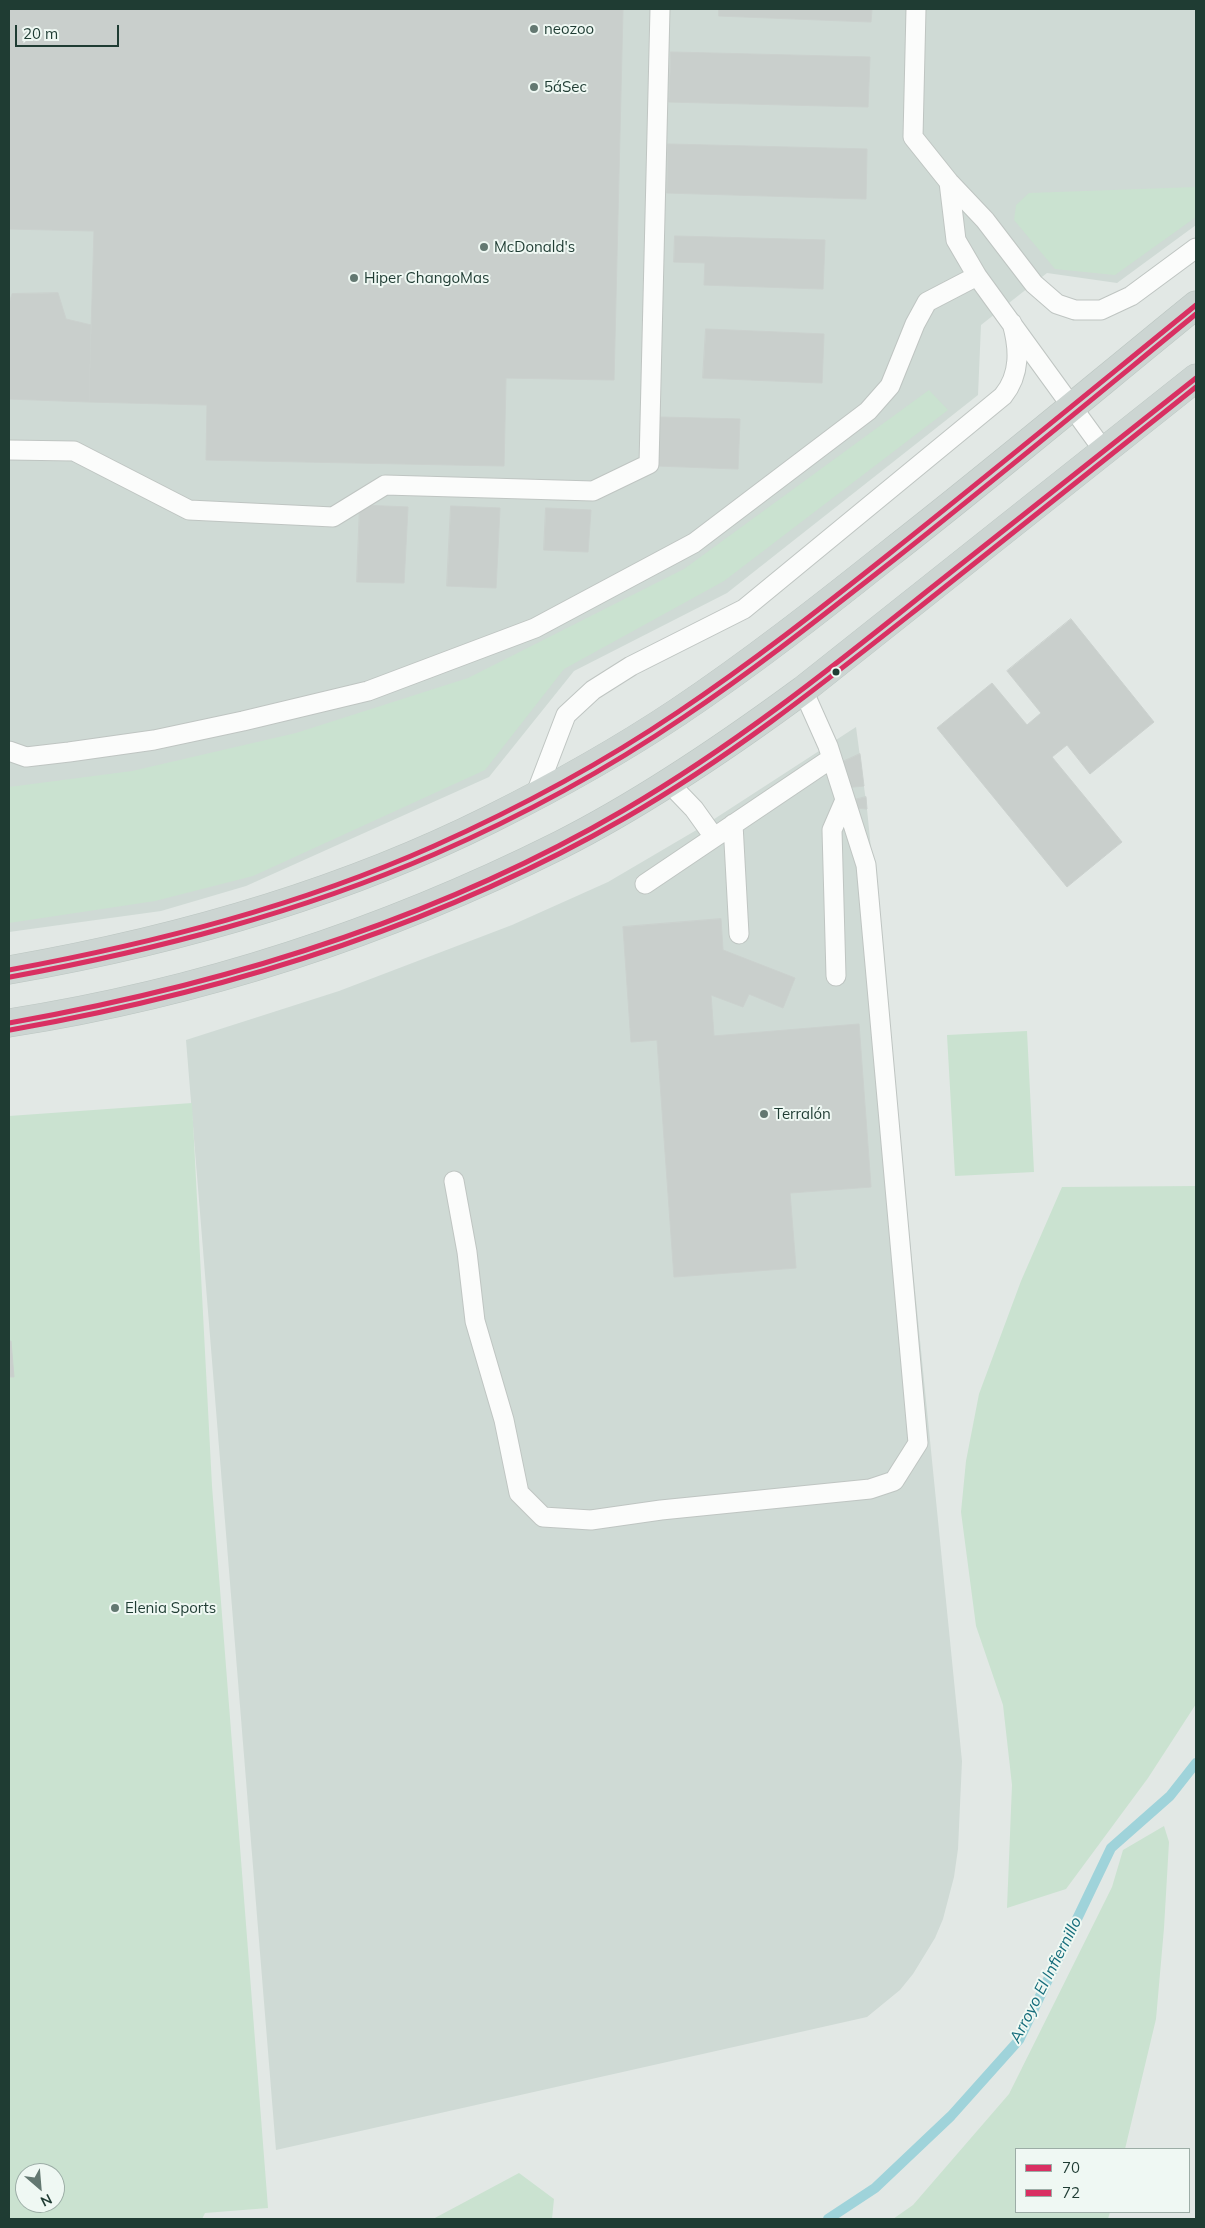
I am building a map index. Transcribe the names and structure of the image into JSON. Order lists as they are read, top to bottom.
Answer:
{
  "water": ["Arroyo El Infiernillo"],
  "places": [
    "neozoo",
    "5áSec",
    "McDonald's",
    "Hiper ChangoMas",
    "Terralón",
    "Elenia Sports"
  ],
  "lines": ["transit line 70", "transit line 72"],
  "legend": ["70", "72"],
  "scale_bar": "20 m",
  "north": "bottom right"
}
